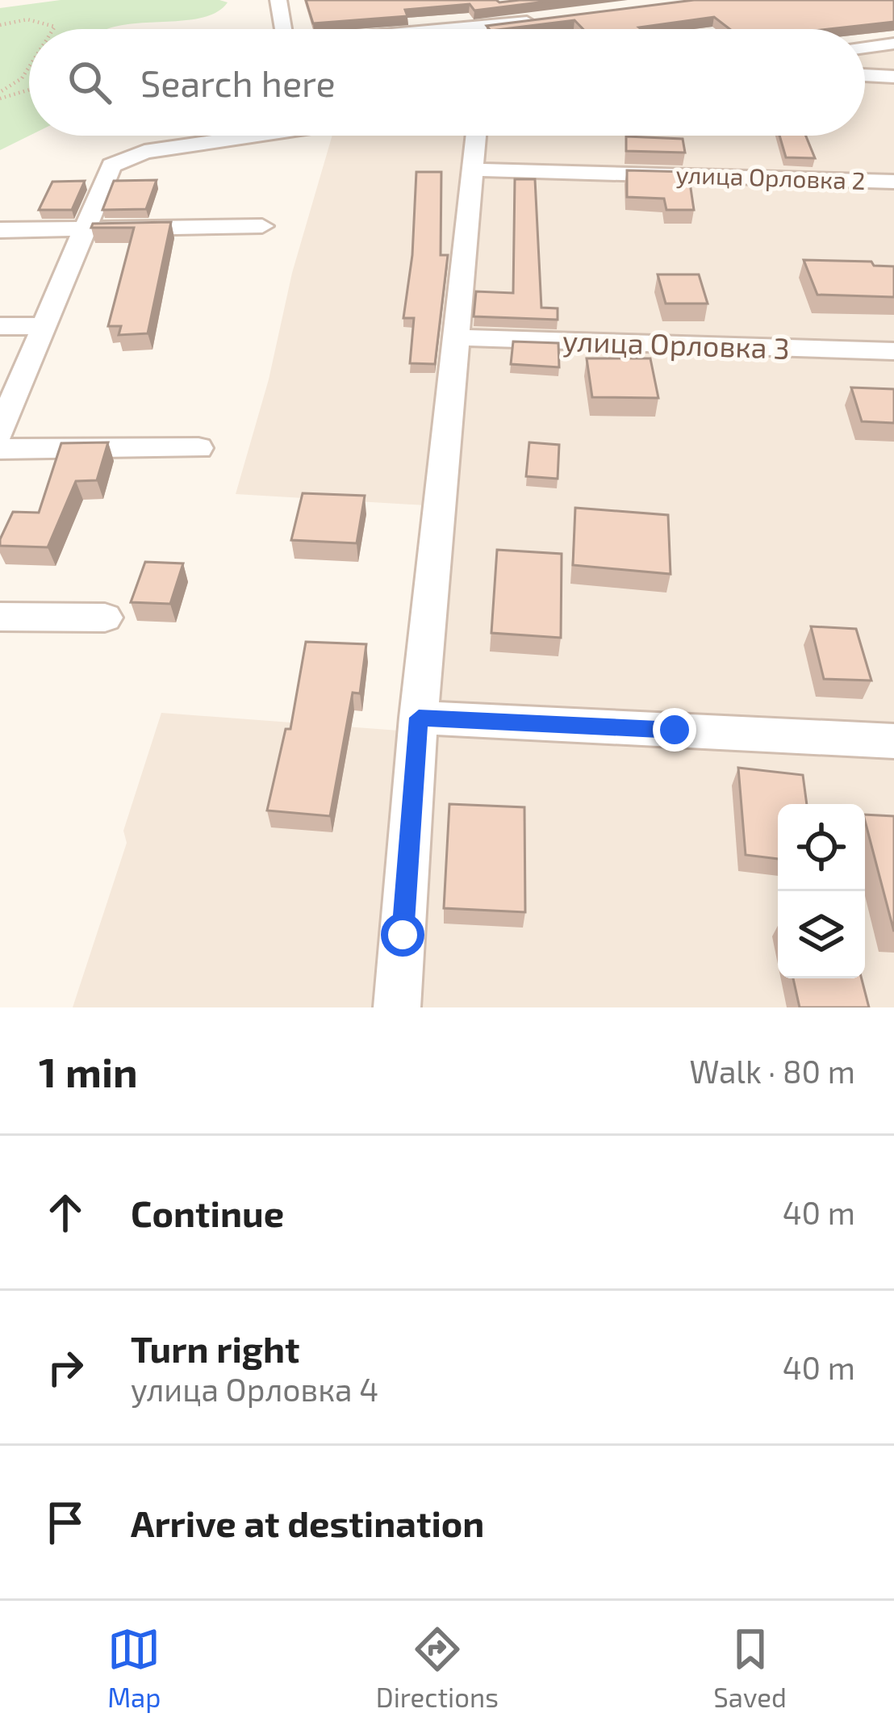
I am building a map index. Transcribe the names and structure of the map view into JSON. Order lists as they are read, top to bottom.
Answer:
{
  "streets": {
    "street": ["улица Орловка 2", "улица Орловка 3"]
  },
  "page": {
    "search": "Search here",
    "heading": ["1 min", "Walk · 80 m"],
    "list": [
      ["Continue", "40 m"],
      ["Turn right", "улица Орловка 4", "40 m"],
      "Arrive at destination"
    ],
    "nav": ["Map", "Directions", "Saved"]
  }
}
